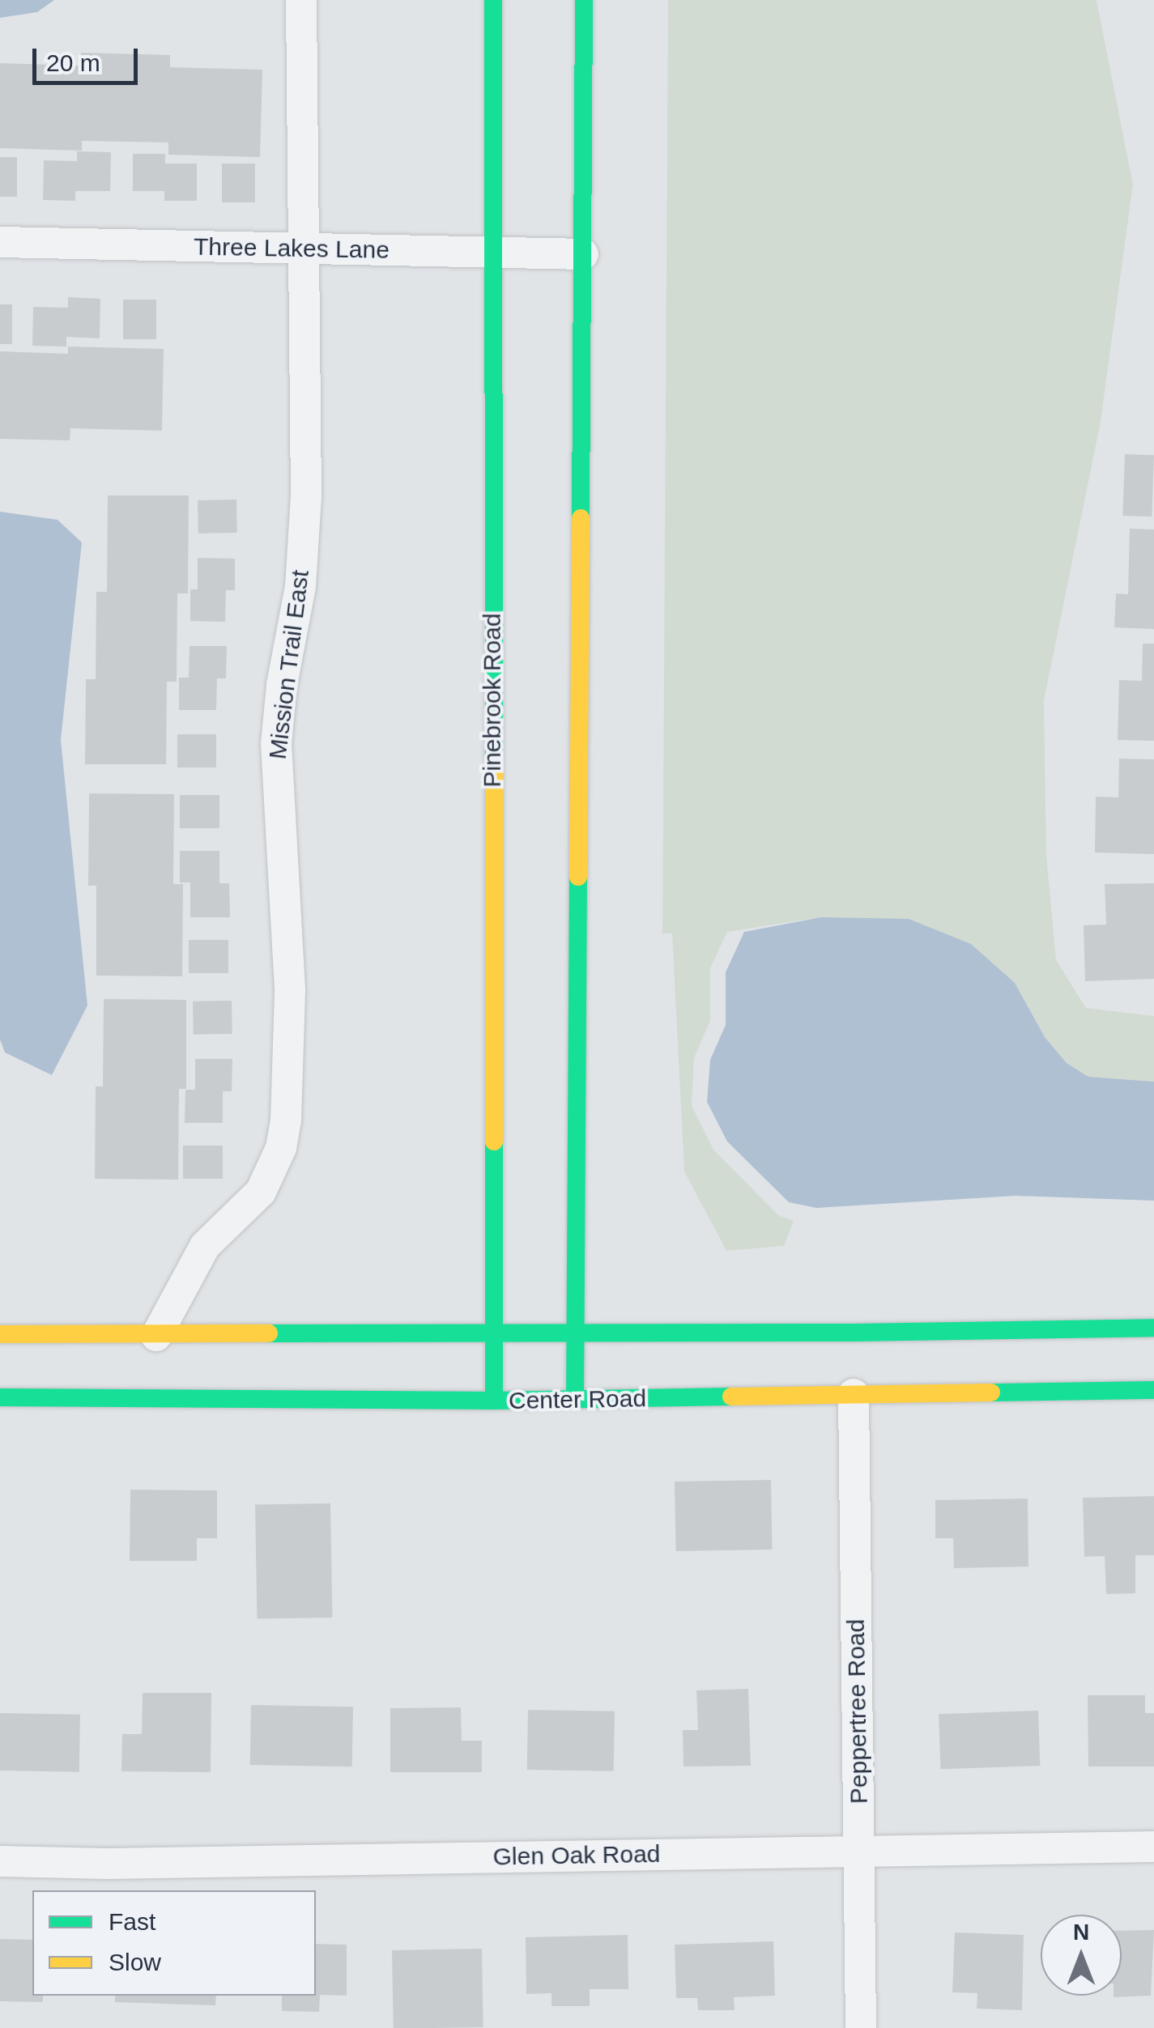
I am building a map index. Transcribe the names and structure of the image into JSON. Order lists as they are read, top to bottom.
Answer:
{
  "streets": {
    "street": [
      "Three Lakes Lane",
      "Mission Trail East",
      "Pinebrook Road",
      "Center Road",
      "Peppertree Road",
      "Glen Oak Road"
    ]
  },
  "crossings": [
    ["Three Lakes Lane", "Mission Trail East"],
    ["Three Lakes Lane", "Pinebrook Road"],
    ["Pinebrook Road", "Center Road"],
    ["Center Road", "Peppertree Road"],
    ["Peppertree Road", "Glen Oak Road"]
  ],
  "legend": ["Fast", "Slow"],
  "scale_bar": "20 m",
  "north": "top"
}
